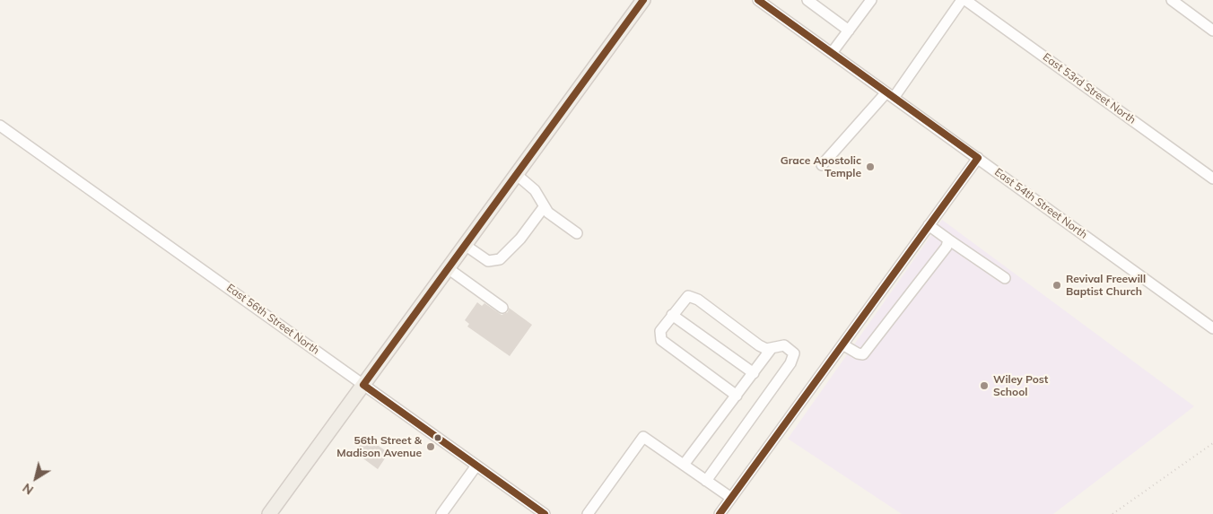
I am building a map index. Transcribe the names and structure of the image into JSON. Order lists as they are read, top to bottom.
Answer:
{
  "streets": {
    "street": ["East 53rd Street North", "East 54th Street North", "East 56th Street North"]
  },
  "places": [
    "Grace Apostolic Temple",
    "Revival Freewill Baptist Church",
    "Wiley Post School",
    "56th Street & Madison Avenue"
  ],
  "north": "bottom left"
}
